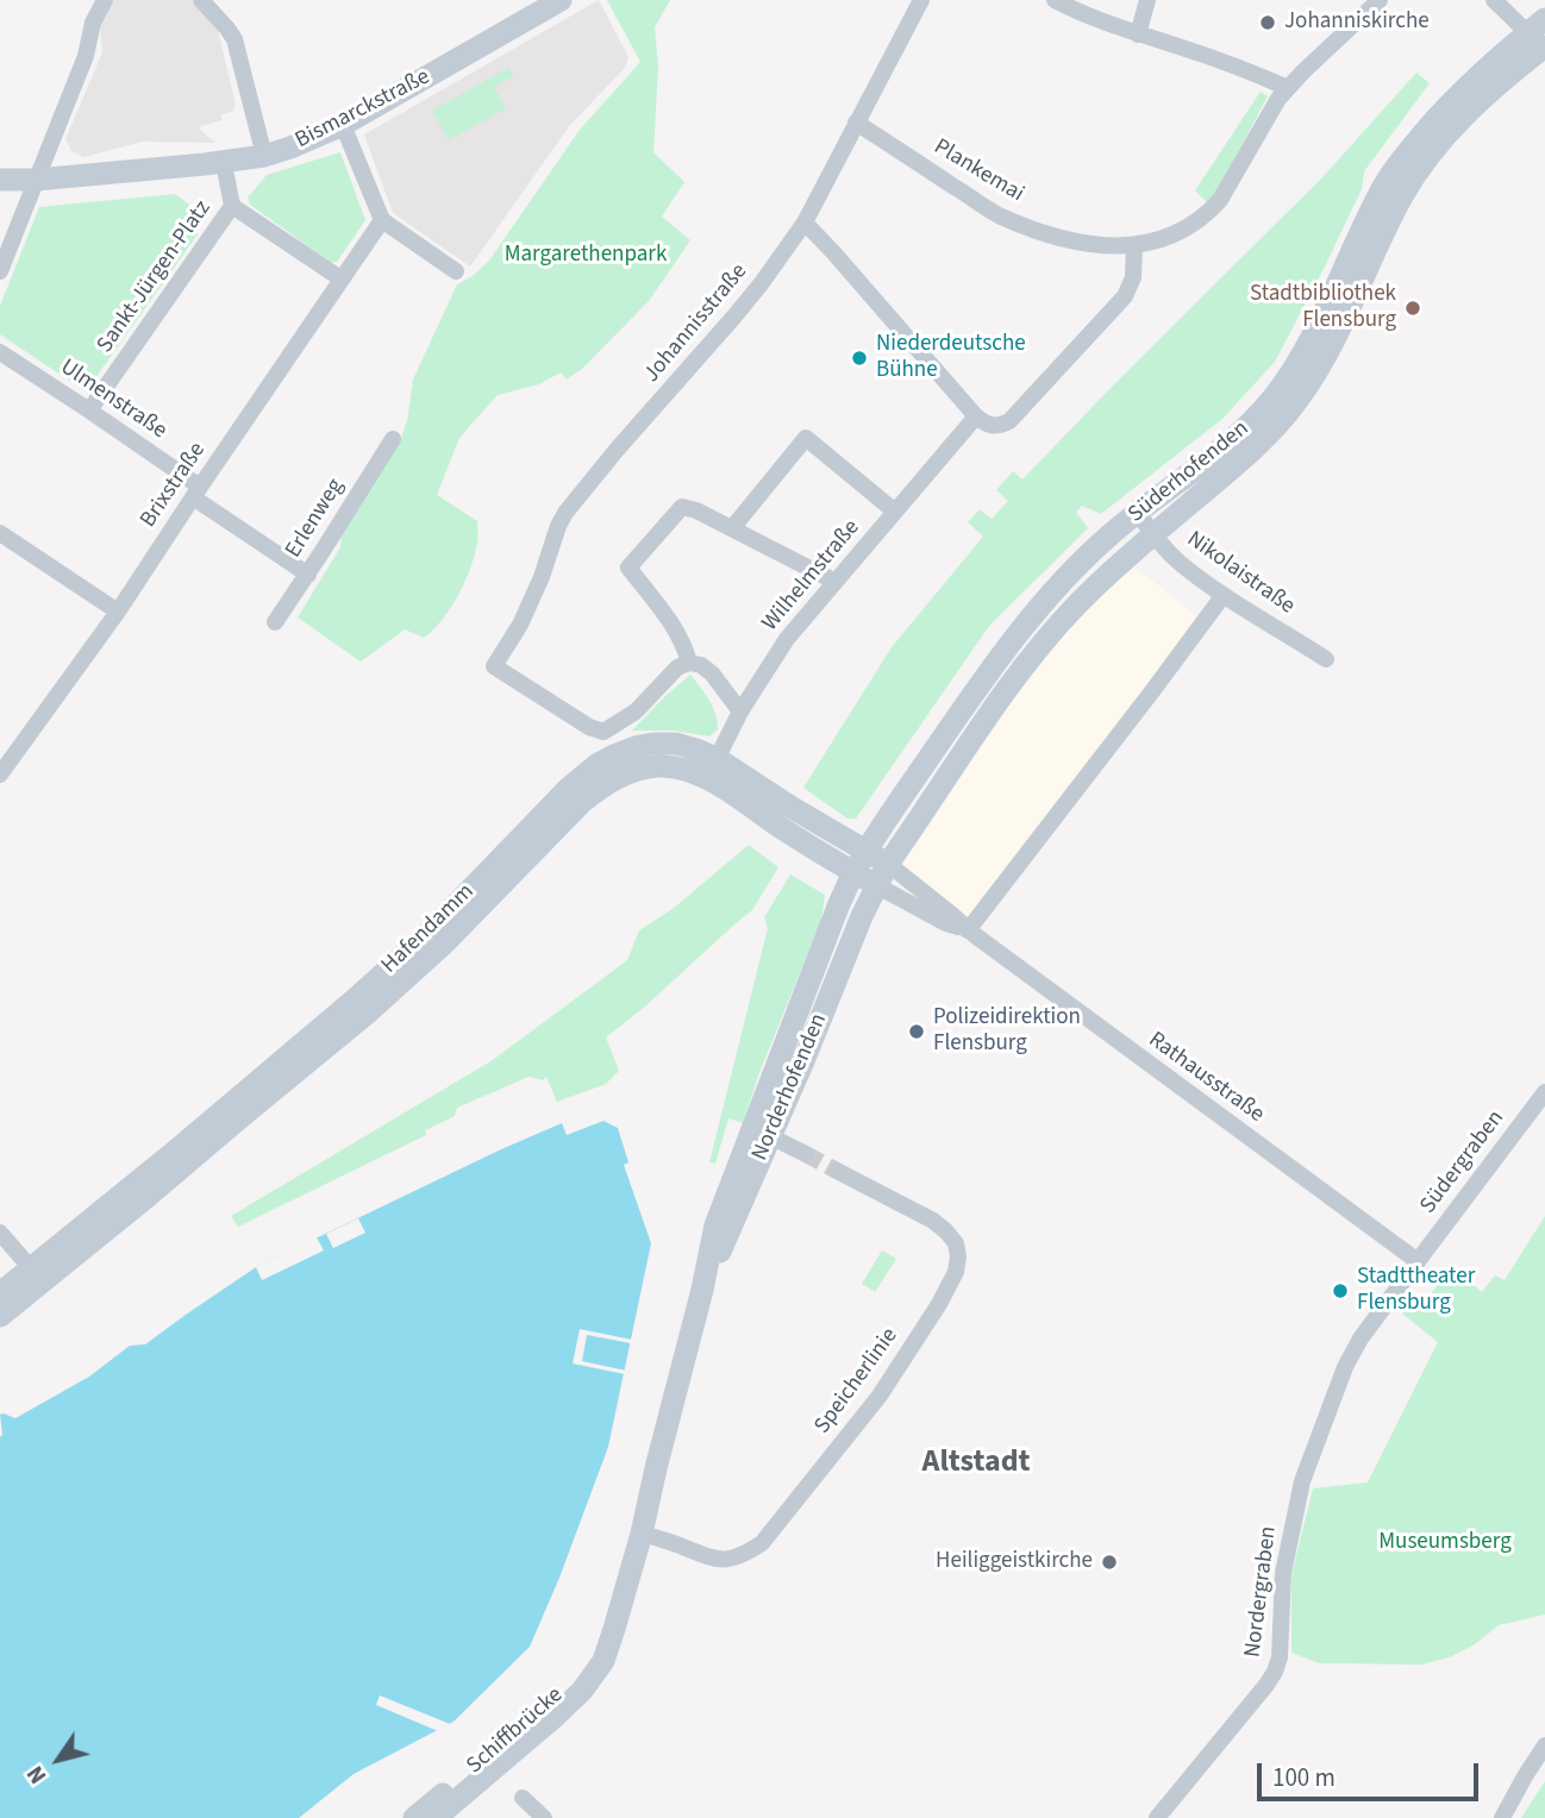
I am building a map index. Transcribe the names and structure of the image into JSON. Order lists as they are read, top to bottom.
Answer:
{
  "streets": {
    "main road": [
      "Bismarckstraße",
      "Süderhofenden",
      "Hafendamm",
      "Norderhofenden",
      "Schiffbrücke"
    ],
    "street": [
      "Plankemai",
      "Sankt-Jürgen-Platz",
      "Johannisstraße",
      "Ulmenstraße",
      "Brixstraße",
      "Erlenweg",
      "Nikolaistraße",
      "Wilhelmstraße",
      "Rathausstraße",
      "Südergraben",
      "Speicherlinie",
      "Nordergraben"
    ]
  },
  "crossings": [
    ["Bismarckstraße", "Sankt-Jürgen-Platz"],
    ["Plankemai", "Johannisstraße"],
    ["Sankt-Jürgen-Platz", "Ulmenstraße"],
    ["Ulmenstraße", "Brixstraße"],
    ["Ulmenstraße", "Erlenweg"],
    ["Süderhofenden", "Nikolaistraße"],
    ["Süderhofenden", "Hafendamm"],
    ["Süderhofenden", "Rathausstraße"],
    ["Süderhofenden", "Norderhofenden"],
    ["Wilhelmstraße", "Hafendamm"],
    ["Hafendamm", "Rathausstraße"],
    ["Hafendamm", "Norderhofenden"],
    ["Rathausstraße", "Norderhofenden"],
    ["Rathausstraße", "Südergraben"],
    ["Rathausstraße", "Nordergraben"],
    ["Norderhofenden", "Speicherlinie"],
    ["Norderhofenden", "Schiffbrücke"],
    ["Südergraben", "Nordergraben"]
  ],
  "districts": ["Altstadt"],
  "parks": ["Margarethenpark", "Museumsberg"],
  "places": [
    "Johanniskirche",
    "Stadtbibliothek Flensburg",
    "Niederdeutsche Bühne",
    "Polizeidirektion Flensburg",
    "Stadttheater Flensburg",
    "Heiliggeistkirche"
  ],
  "scale_bar": "100 m",
  "north": "bottom left"
}
